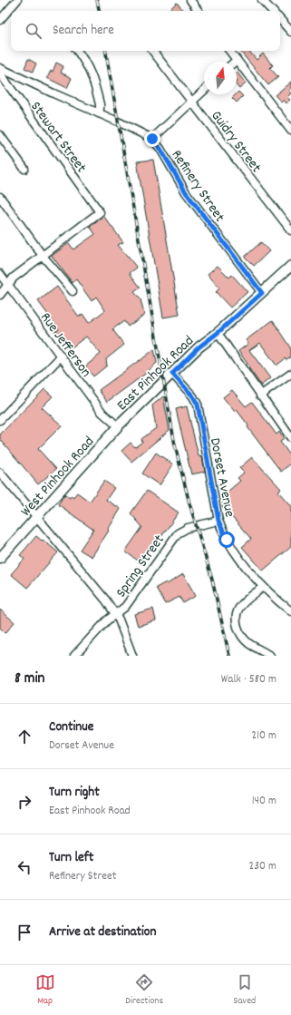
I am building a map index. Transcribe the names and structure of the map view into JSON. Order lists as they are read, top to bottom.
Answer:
{
  "streets": {
    "main road": ["East Pinhook Road", "West Pinhook Road"],
    "street": [
      "Stewart Street",
      "Guidry Street",
      "Refinery Street",
      "Rue Jefferson",
      "Dorset Avenue",
      "Spring Street"
    ]
  },
  "crossings": [
    ["Refinery Street", "East Pinhook Road"],
    ["Rue Jefferson", "East Pinhook Road"],
    ["Rue Jefferson", "West Pinhook Road"],
    ["East Pinhook Road", "West Pinhook Road"],
    ["East Pinhook Road", "Dorset Avenue"],
    ["Dorset Avenue", "Spring Street"]
  ],
  "north": "top",
  "page": {
    "search": "Search here",
    "heading": ["8 min", "Walk · 580 m"],
    "list": [
      ["Continue", "Dorset Avenue", "210 m"],
      ["Turn right", "East Pinhook Road", "140 m"],
      ["Turn left", "Refinery Street", "230 m"],
      "Arrive at destination"
    ],
    "nav": ["Map", "Directions", "Saved"]
  }
}
